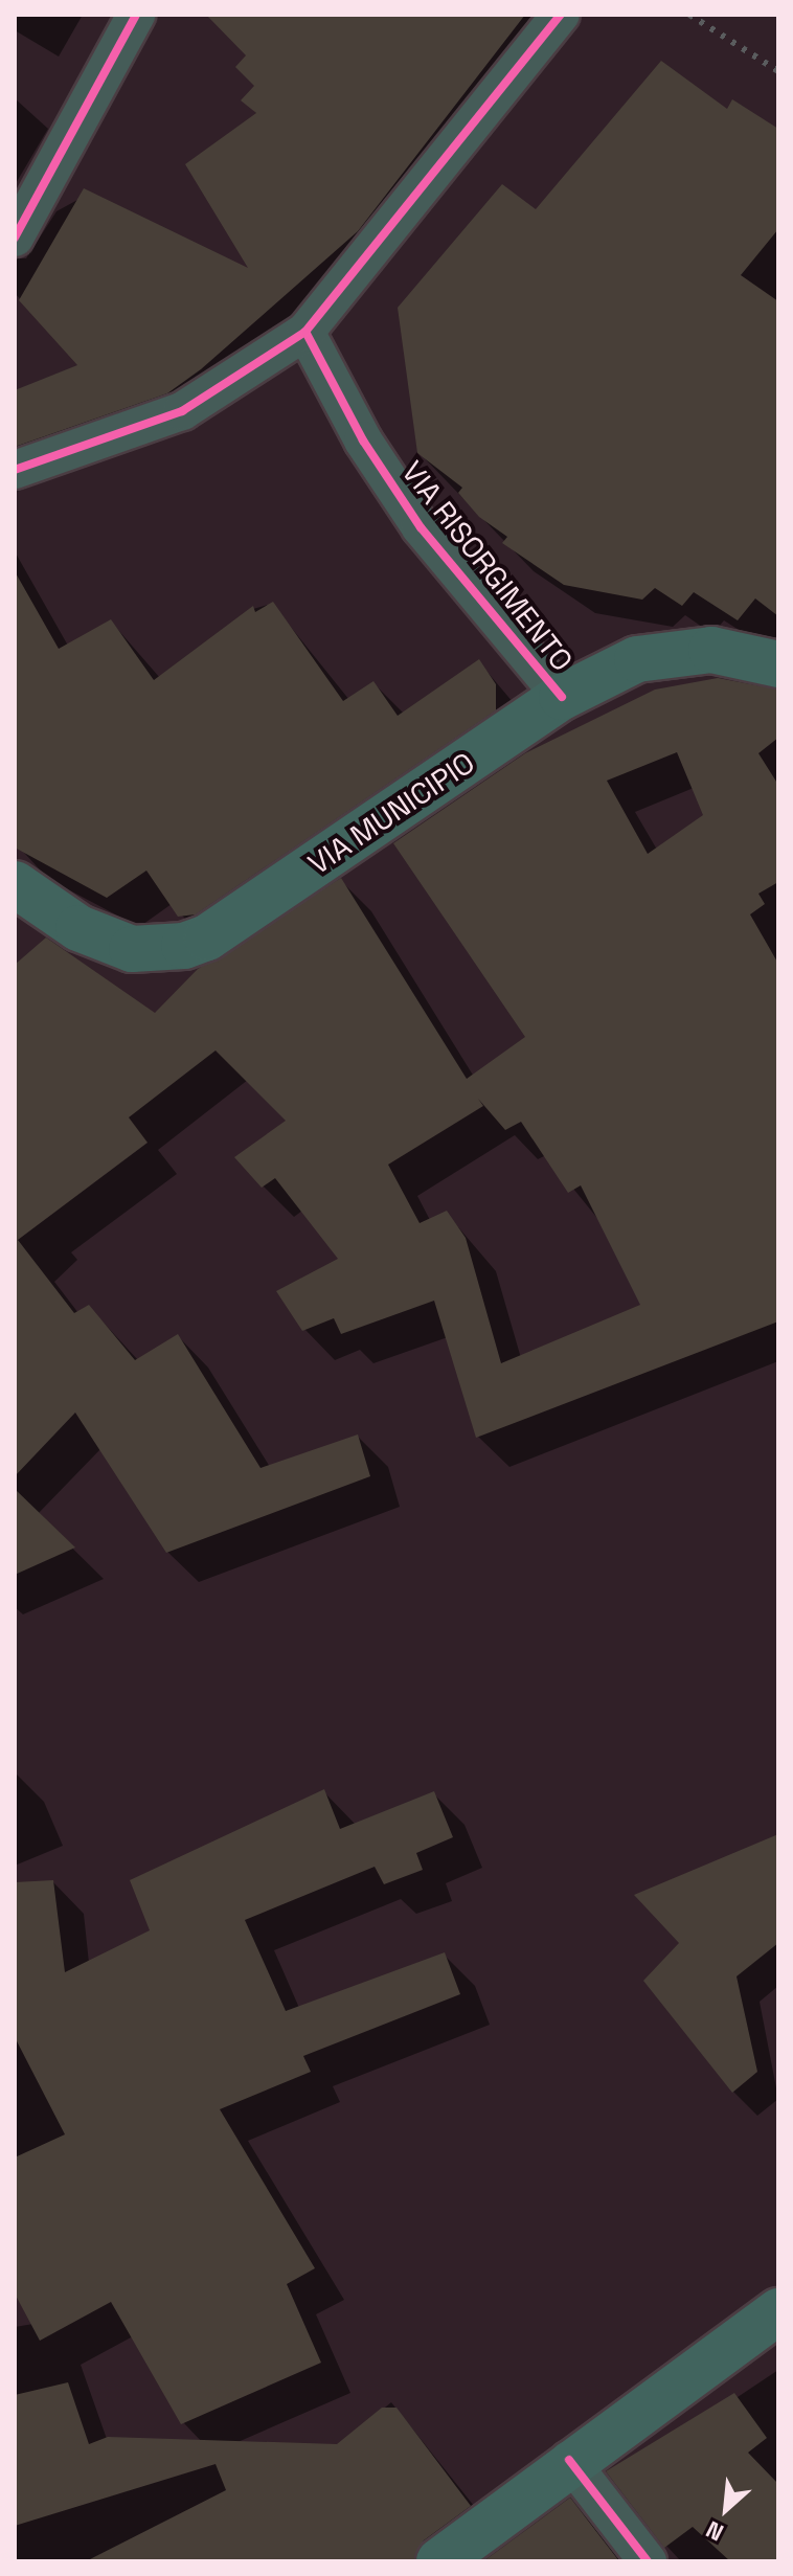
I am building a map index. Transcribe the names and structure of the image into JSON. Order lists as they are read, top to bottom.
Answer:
{
  "streets": {
    "main road": ["VIA MUNICIPIO"],
    "street": ["VIA RISORGIMENTO"]
  },
  "crossings": [
    ["VIA RISORGIMENTO", "VIA MUNICIPIO"]
  ],
  "north": "bottom left"
}
